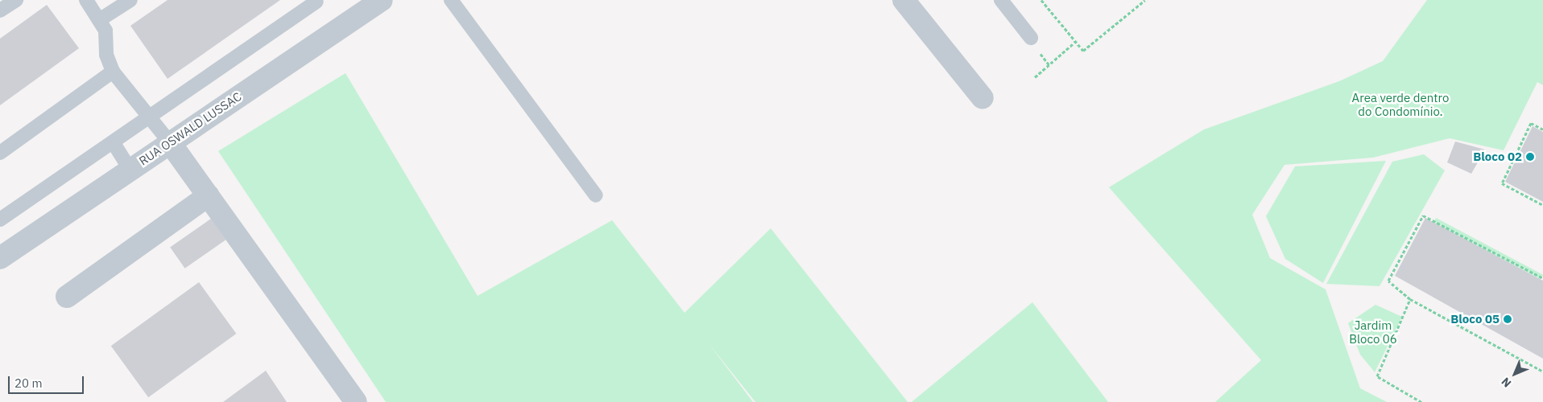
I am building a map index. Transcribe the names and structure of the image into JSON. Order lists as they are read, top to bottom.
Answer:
{
  "streets": {
    "street": ["RUA OSWALD LUSSAC"]
  },
  "parks": ["Area verde dentro do Condomínio.", "Jardim Bloco 06"],
  "places": ["Bloco 02", "Bloco 05"],
  "scale_bar": "20 m",
  "north": "bottom left"
}
